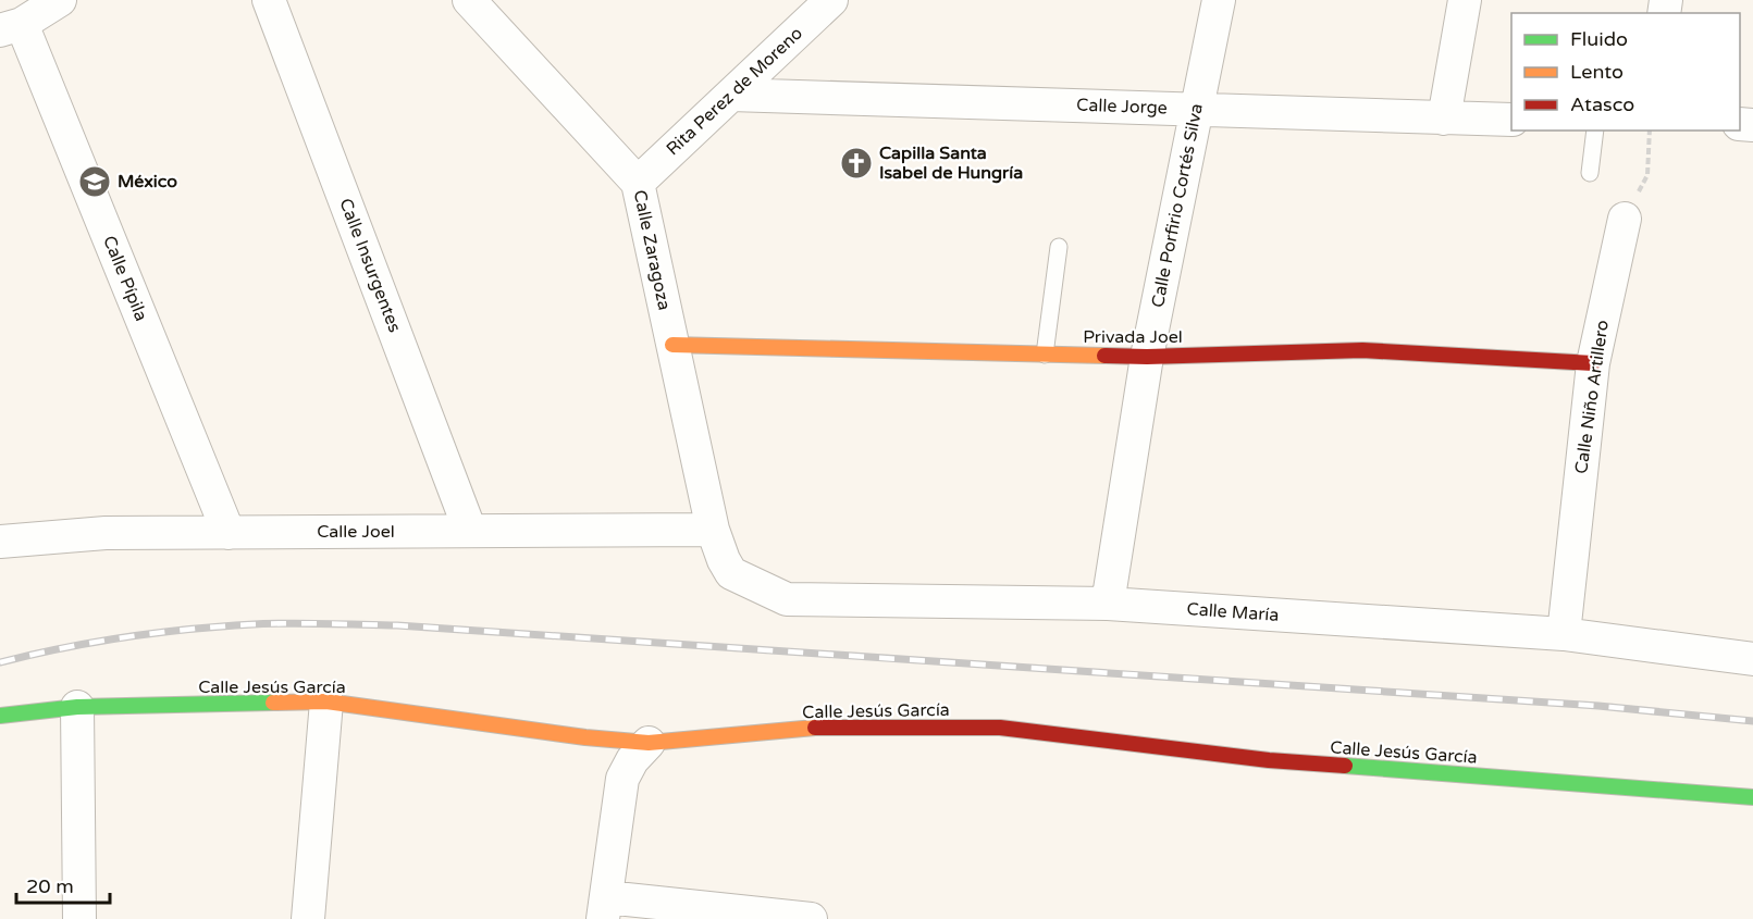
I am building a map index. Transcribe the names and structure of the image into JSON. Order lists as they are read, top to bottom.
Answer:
{
  "streets": {
    "street": [
      "Rita Perez de Moreno",
      "Calle Jorge",
      "Calle Porfirio Cortés Silva",
      "Calle Zaragoza",
      "Calle Insurgentes",
      "Calle Pípila",
      "Privada Joel",
      "Calle Niño Artillero",
      "Calle Joel",
      "Calle María",
      "Calle Jesús García"
    ]
  },
  "crossings": [
    ["Rita Perez de Moreno", "Calle Jorge"],
    ["Rita Perez de Moreno", "Calle Zaragoza"],
    ["Calle Jorge", "Calle Porfirio Cortés Silva"],
    ["Calle Porfirio Cortés Silva", "Privada Joel"],
    ["Calle Porfirio Cortés Silva", "Calle María"],
    ["Calle Zaragoza", "Privada Joel"],
    ["Calle Zaragoza", "Calle Joel"],
    ["Calle Zaragoza", "Calle María"],
    ["Calle Insurgentes", "Calle Joel"],
    ["Calle Pípila", "Calle Joel"],
    ["Privada Joel", "Calle Niño Artillero"],
    ["Calle Niño Artillero", "Calle María"],
    ["Calle Joel", "Calle María"]
  ],
  "places": {
    "church": ["Capilla Santa Isabel de Hungría"],
    "school or university": ["México"]
  },
  "legend": ["Fluido", "Lento", "Atasco"],
  "scale_bar": "20 m"
}
